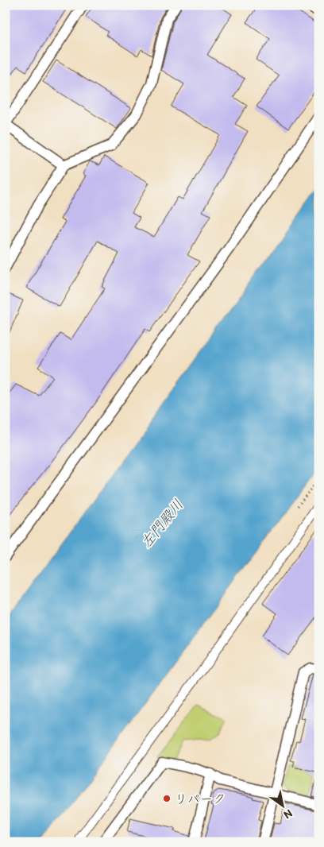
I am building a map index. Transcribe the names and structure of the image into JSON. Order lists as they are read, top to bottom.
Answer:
{
  "water": ["左門殿川"],
  "places": ["リパーク"],
  "north": "bottom right"
}
